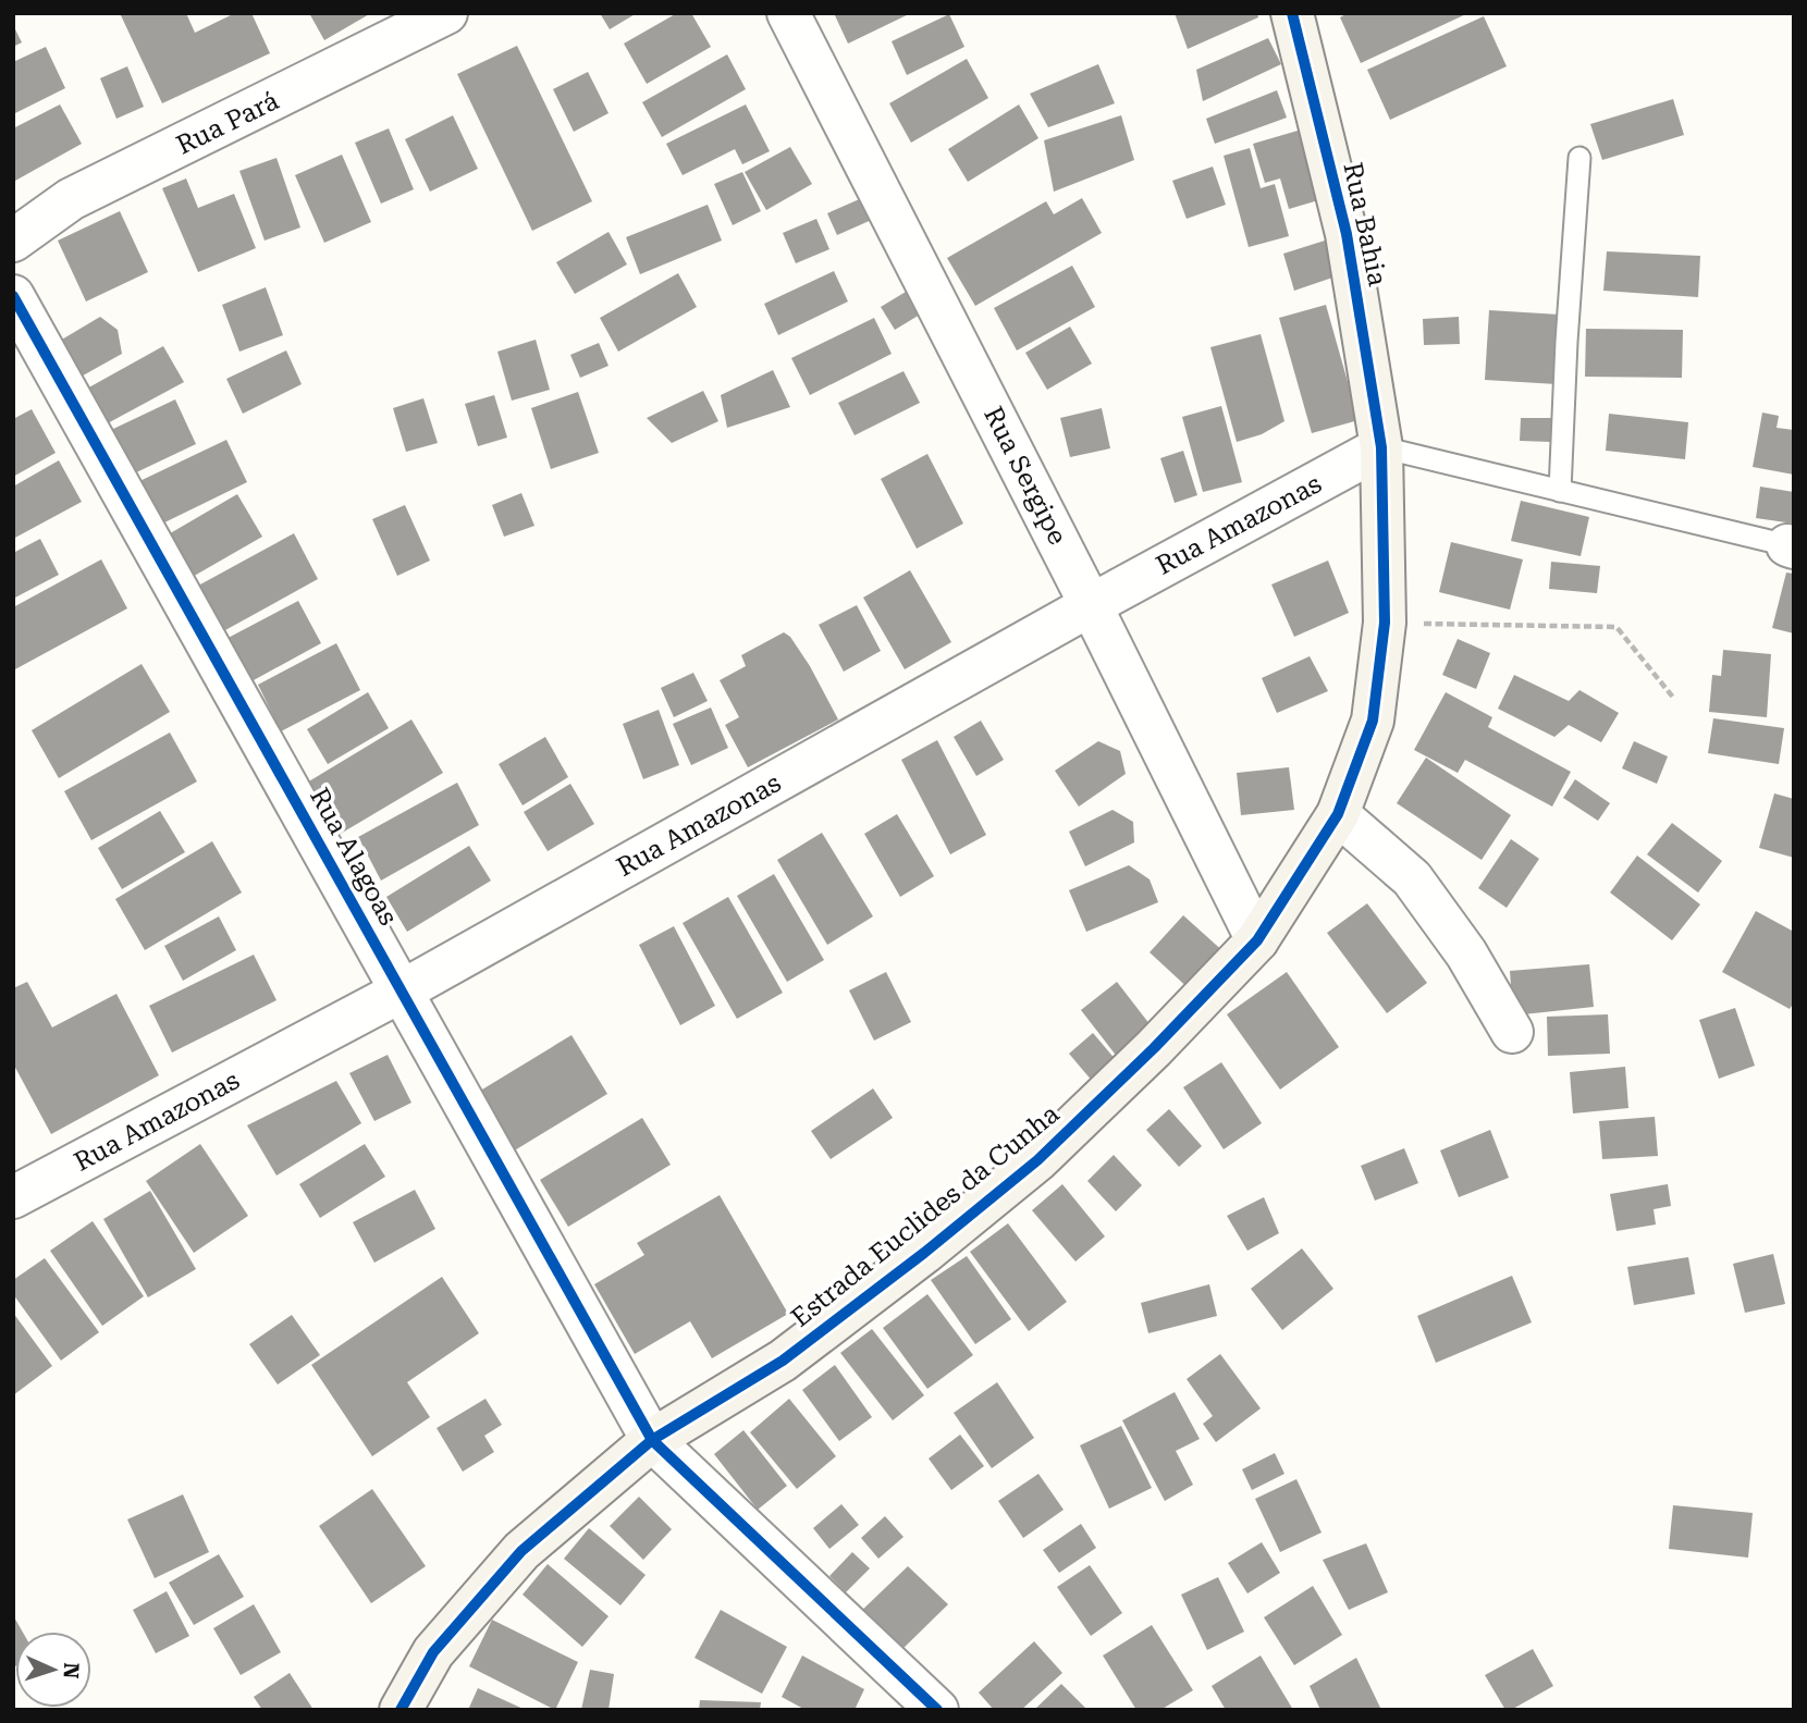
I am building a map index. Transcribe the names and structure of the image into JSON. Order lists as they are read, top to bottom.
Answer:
{
  "streets": {
    "street": [
      "Rua Pará",
      "Rua Bahia",
      "Rua Sergipe",
      "Rua Amazonas",
      "Rua Alagoas",
      "Estrada Euclides da Cunha"
    ]
  },
  "crossings": [
    ["Rua Bahia", "Rua Amazonas"],
    ["Rua Bahia", "Estrada Euclides da Cunha"],
    ["Rua Sergipe", "Rua Amazonas"],
    ["Rua Sergipe", "Estrada Euclides da Cunha"],
    ["Rua Amazonas", "Rua Alagoas"],
    ["Rua Amazonas", "Estrada Euclides da Cunha"],
    ["Rua Alagoas", "Estrada Euclides da Cunha"]
  ],
  "north": "right"
}
